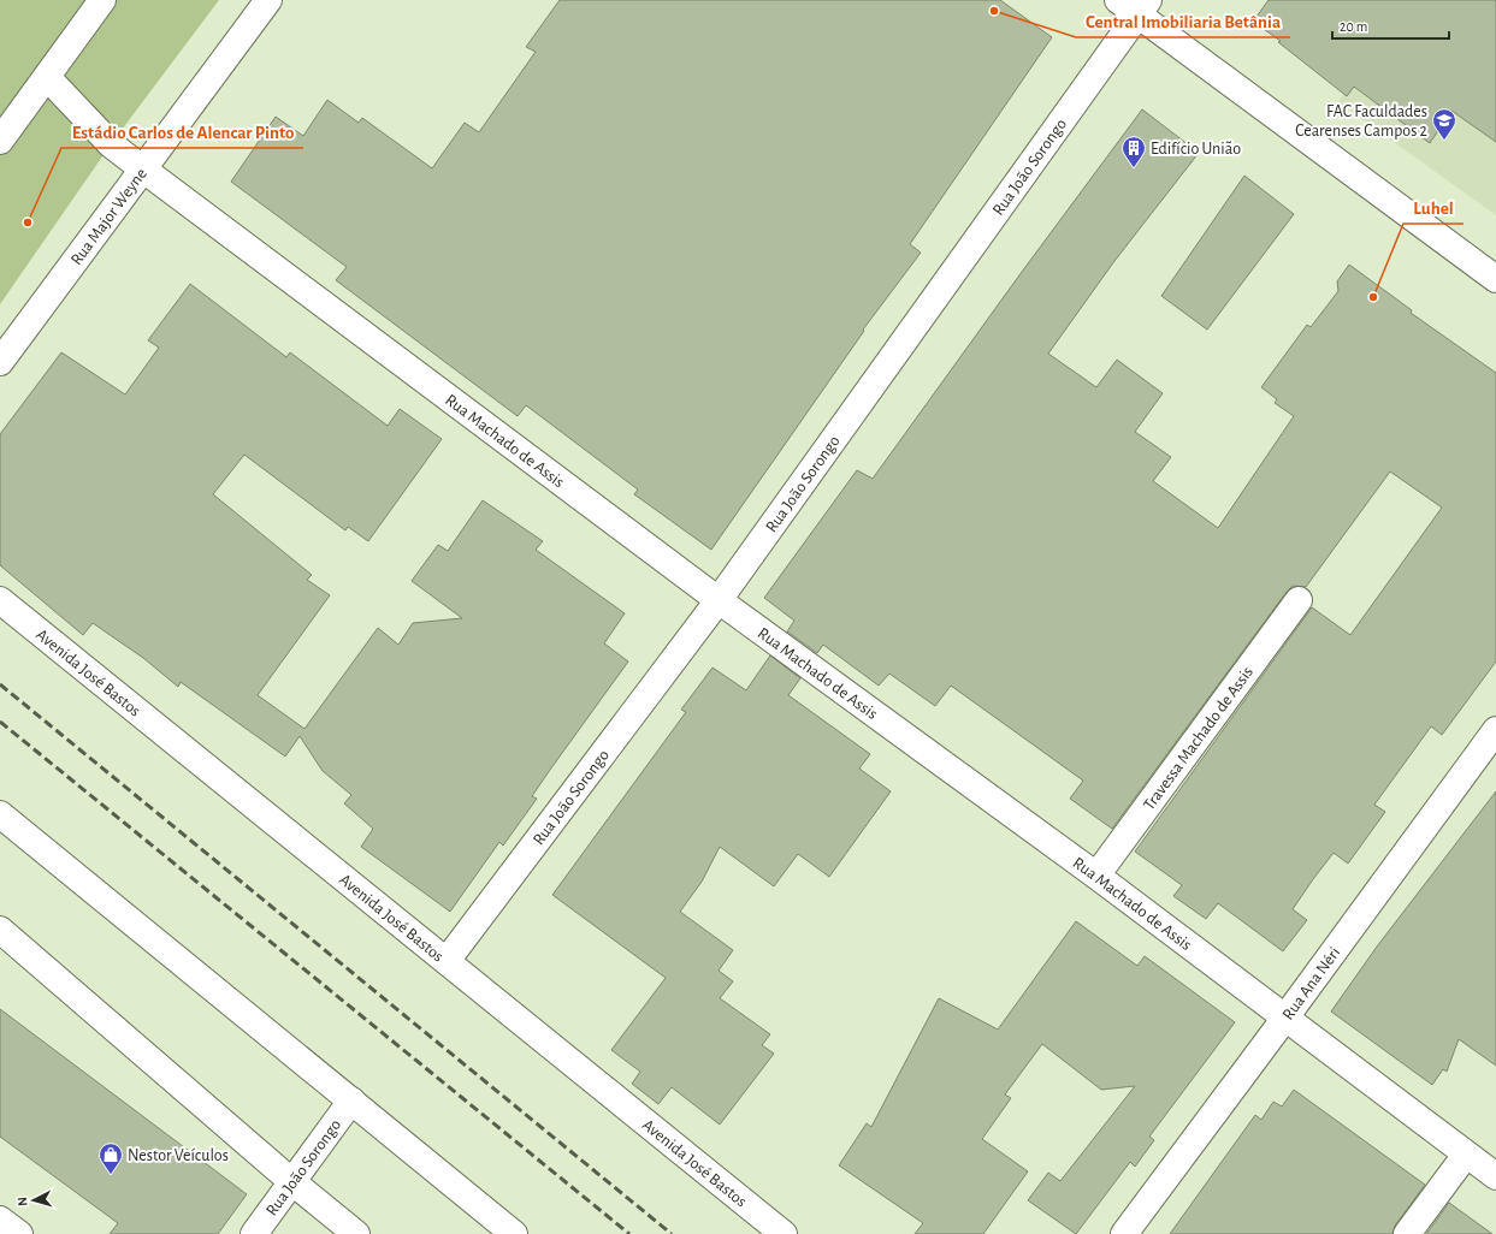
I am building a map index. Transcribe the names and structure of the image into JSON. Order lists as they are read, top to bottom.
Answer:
{
  "streets": {
    "street": [
      "Rua João Sorongo",
      "Rua Major Weyne",
      "Rua Machado de Assis",
      "Avenida José Bastos",
      "Travessa Machado de Assis",
      "Rua Ana Néri"
    ]
  },
  "crossings": [
    ["Rua João Sorongo", "Rua Machado de Assis"],
    ["Rua João Sorongo", "Avenida José Bastos"],
    ["Rua Major Weyne", "Rua Machado de Assis"],
    ["Rua Machado de Assis", "Travessa Machado de Assis"],
    ["Rua Machado de Assis", "Rua Ana Néri"]
  ],
  "places": {
    "other": ["Central Imobiliaria Betânia", "Estádio Carlos de Alencar Pinto", "Luhel"],
    "school or university": ["FAC Faculdades Cearenses Campos 2"],
    "building": ["Edifício União"],
    "shop": ["Nestor Veículos"]
  },
  "scale_bar": "20 m",
  "north": "left"
}
